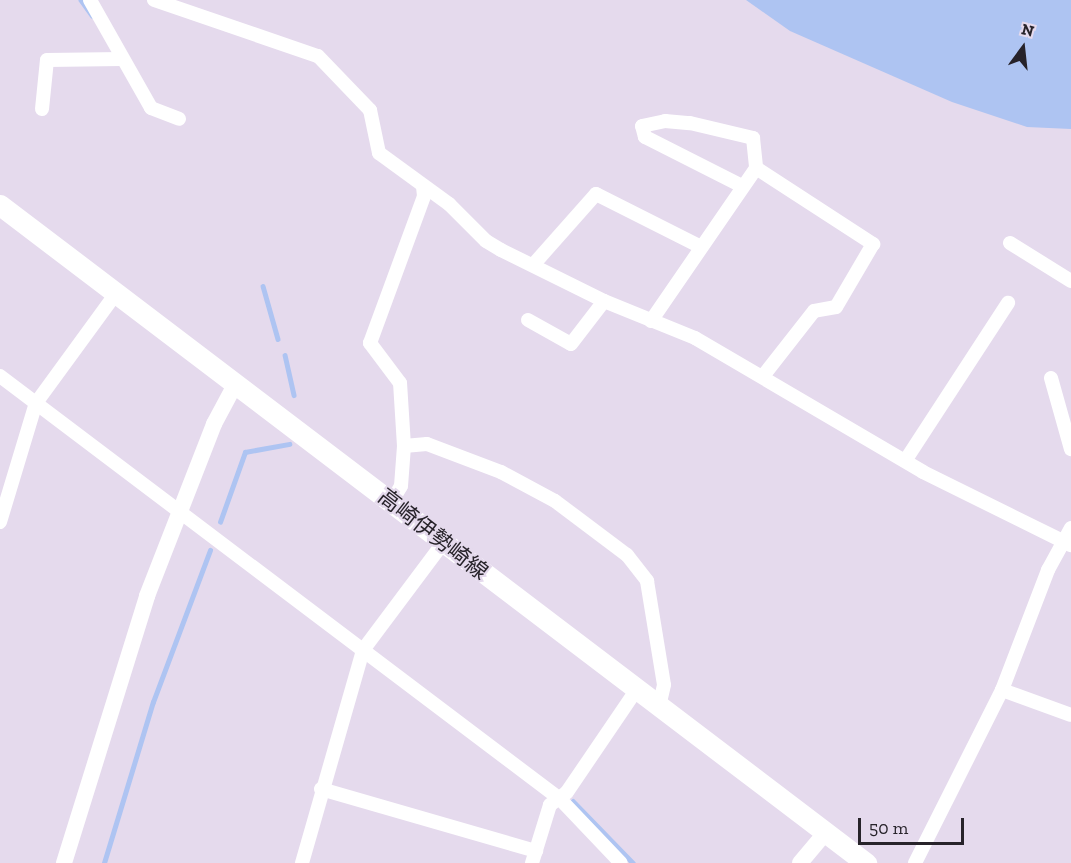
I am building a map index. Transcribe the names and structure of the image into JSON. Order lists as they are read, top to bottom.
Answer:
{
  "streets": {
    "main road": ["高崎伊勢崎線"]
  },
  "scale_bar": "50 m",
  "north": "top"
}
